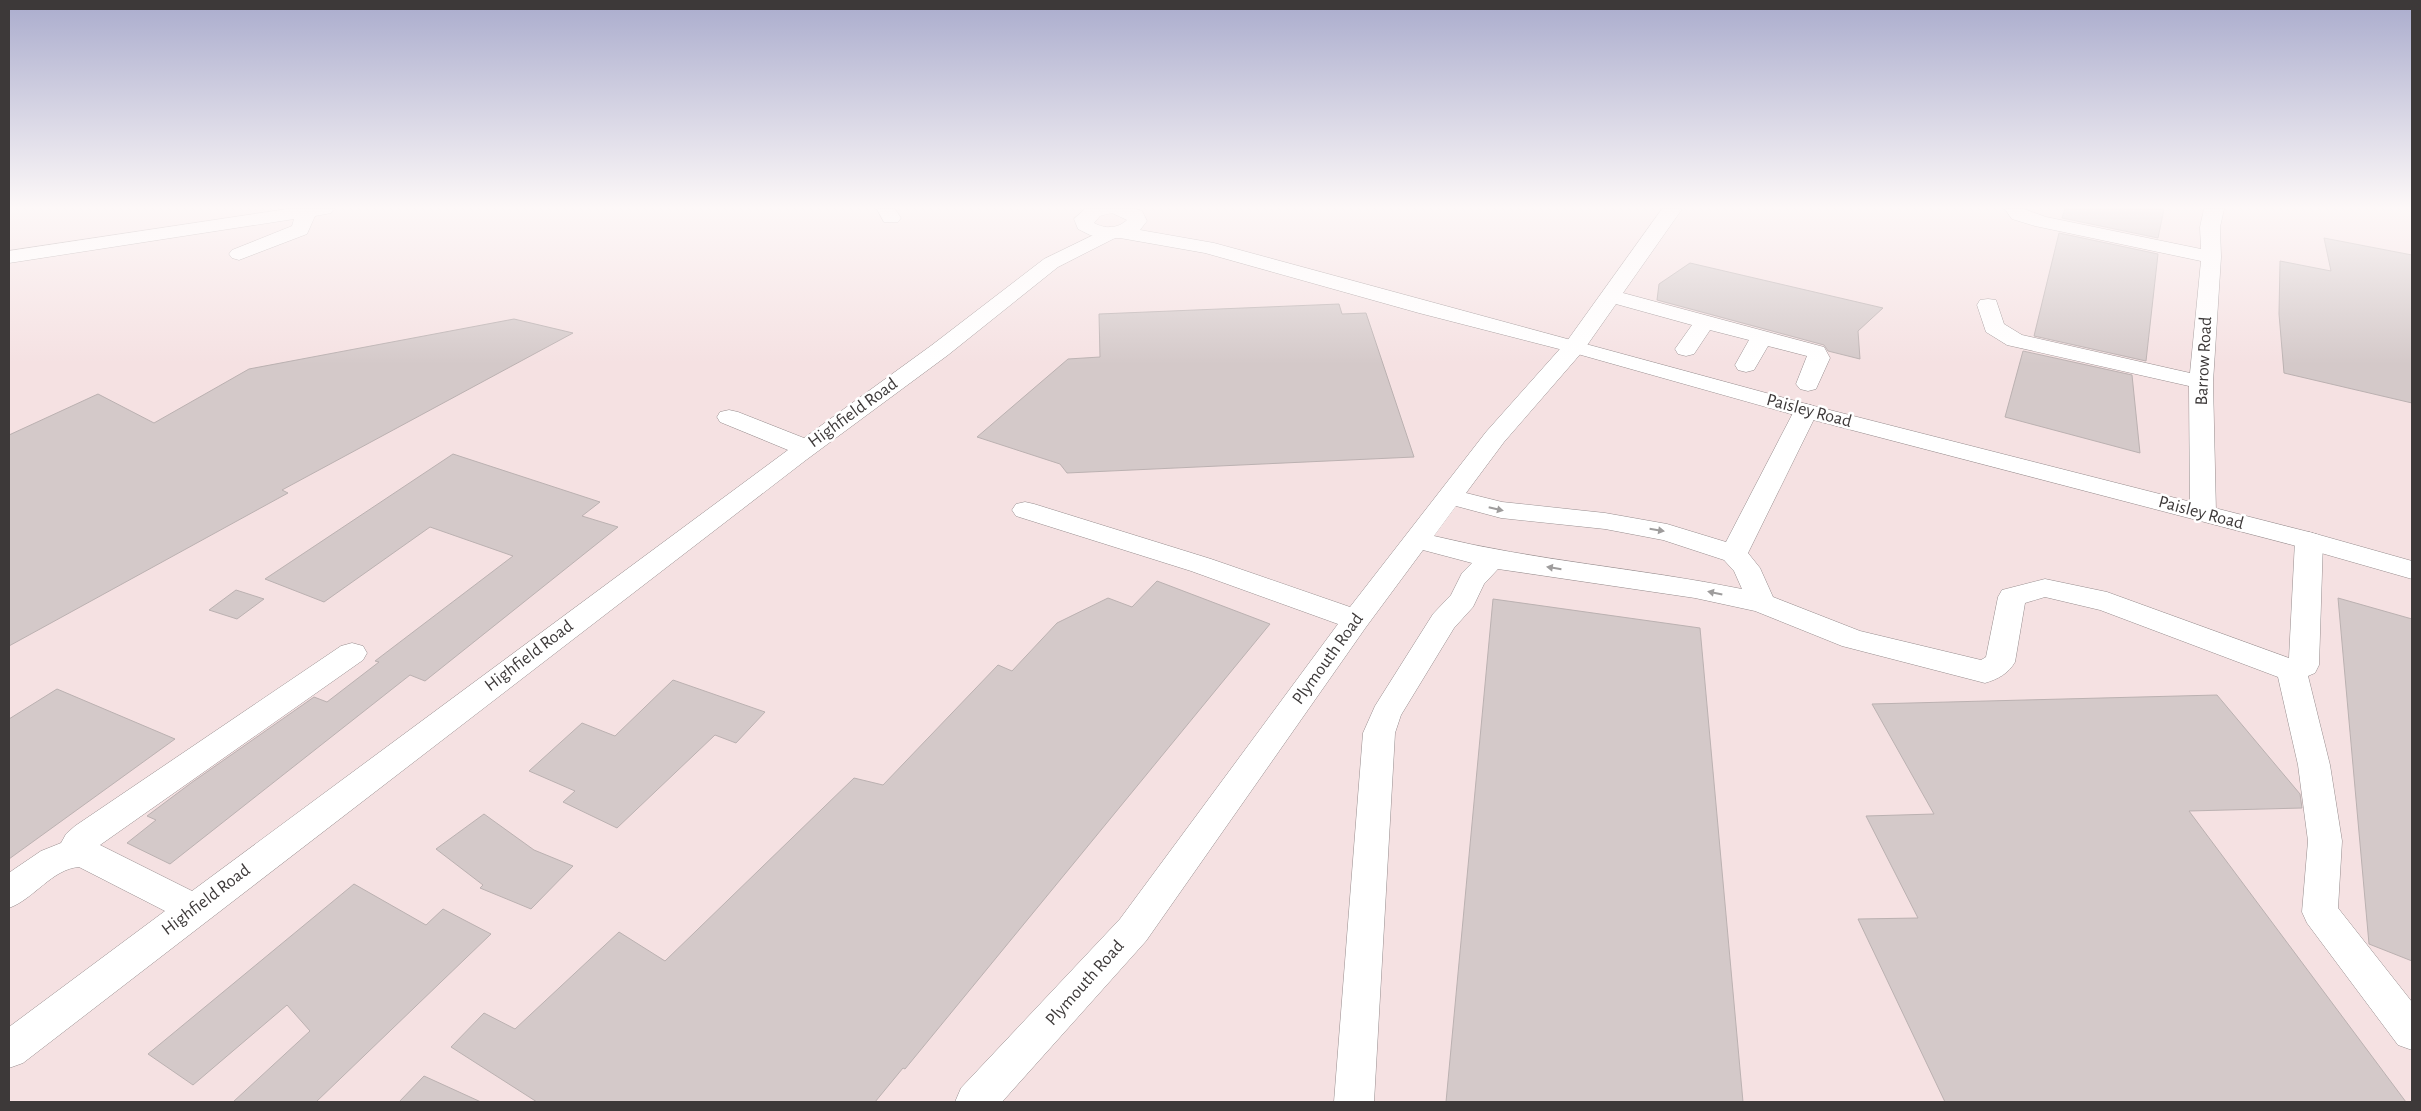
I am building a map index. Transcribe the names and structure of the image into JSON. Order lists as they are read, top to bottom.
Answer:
{
  "streets": {
    "street": [
      "Barrow Road",
      "Paisley Road",
      "Highfield Road",
      "Plymouth Road"
    ]
  },
  "crossings": [
    ["Barrow Road", "Paisley Road"],
    ["Paisley Road", "Plymouth Road"]
  ]
}
